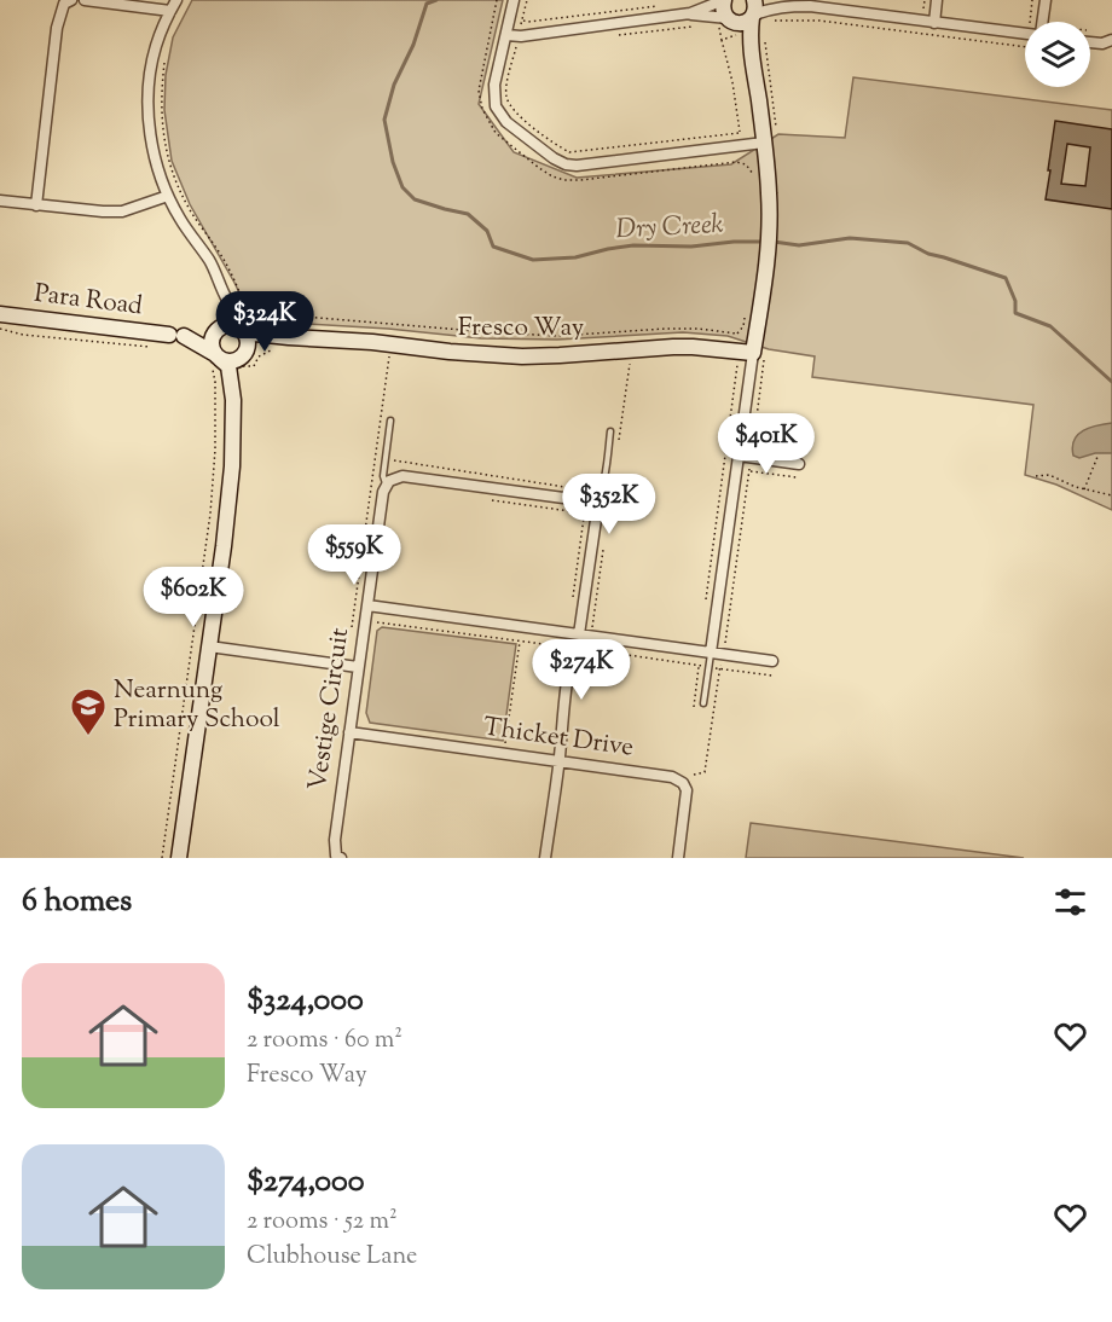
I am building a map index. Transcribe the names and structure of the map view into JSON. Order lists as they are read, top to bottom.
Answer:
{
  "streets": {
    "street": [
      "Para Road",
      "Fresco Way",
      "Vestige Circuit",
      "Thicket Drive"
    ]
  },
  "crossings": [
    ["Vestige Circuit", "Thicket Drive"]
  ],
  "water": ["Dry Creek"],
  "places": {
    "school or university": ["Nearnung Primary School"]
  },
  "page": {
    "price": [
      "$324K",
      "$401K",
      "$352K",
      "$559K",
      "$602K",
      "$274K"
    ],
    "heading": "6 homes",
    "list": [
      {
        "name": "$324,000",
        "note": "2 rooms · 60 m² · Fresco Way"
      },
      {
        "name": "$274,000",
        "note": "2 rooms · 52 m² · Clubhouse Lane"
      }
    ]
  }
}
